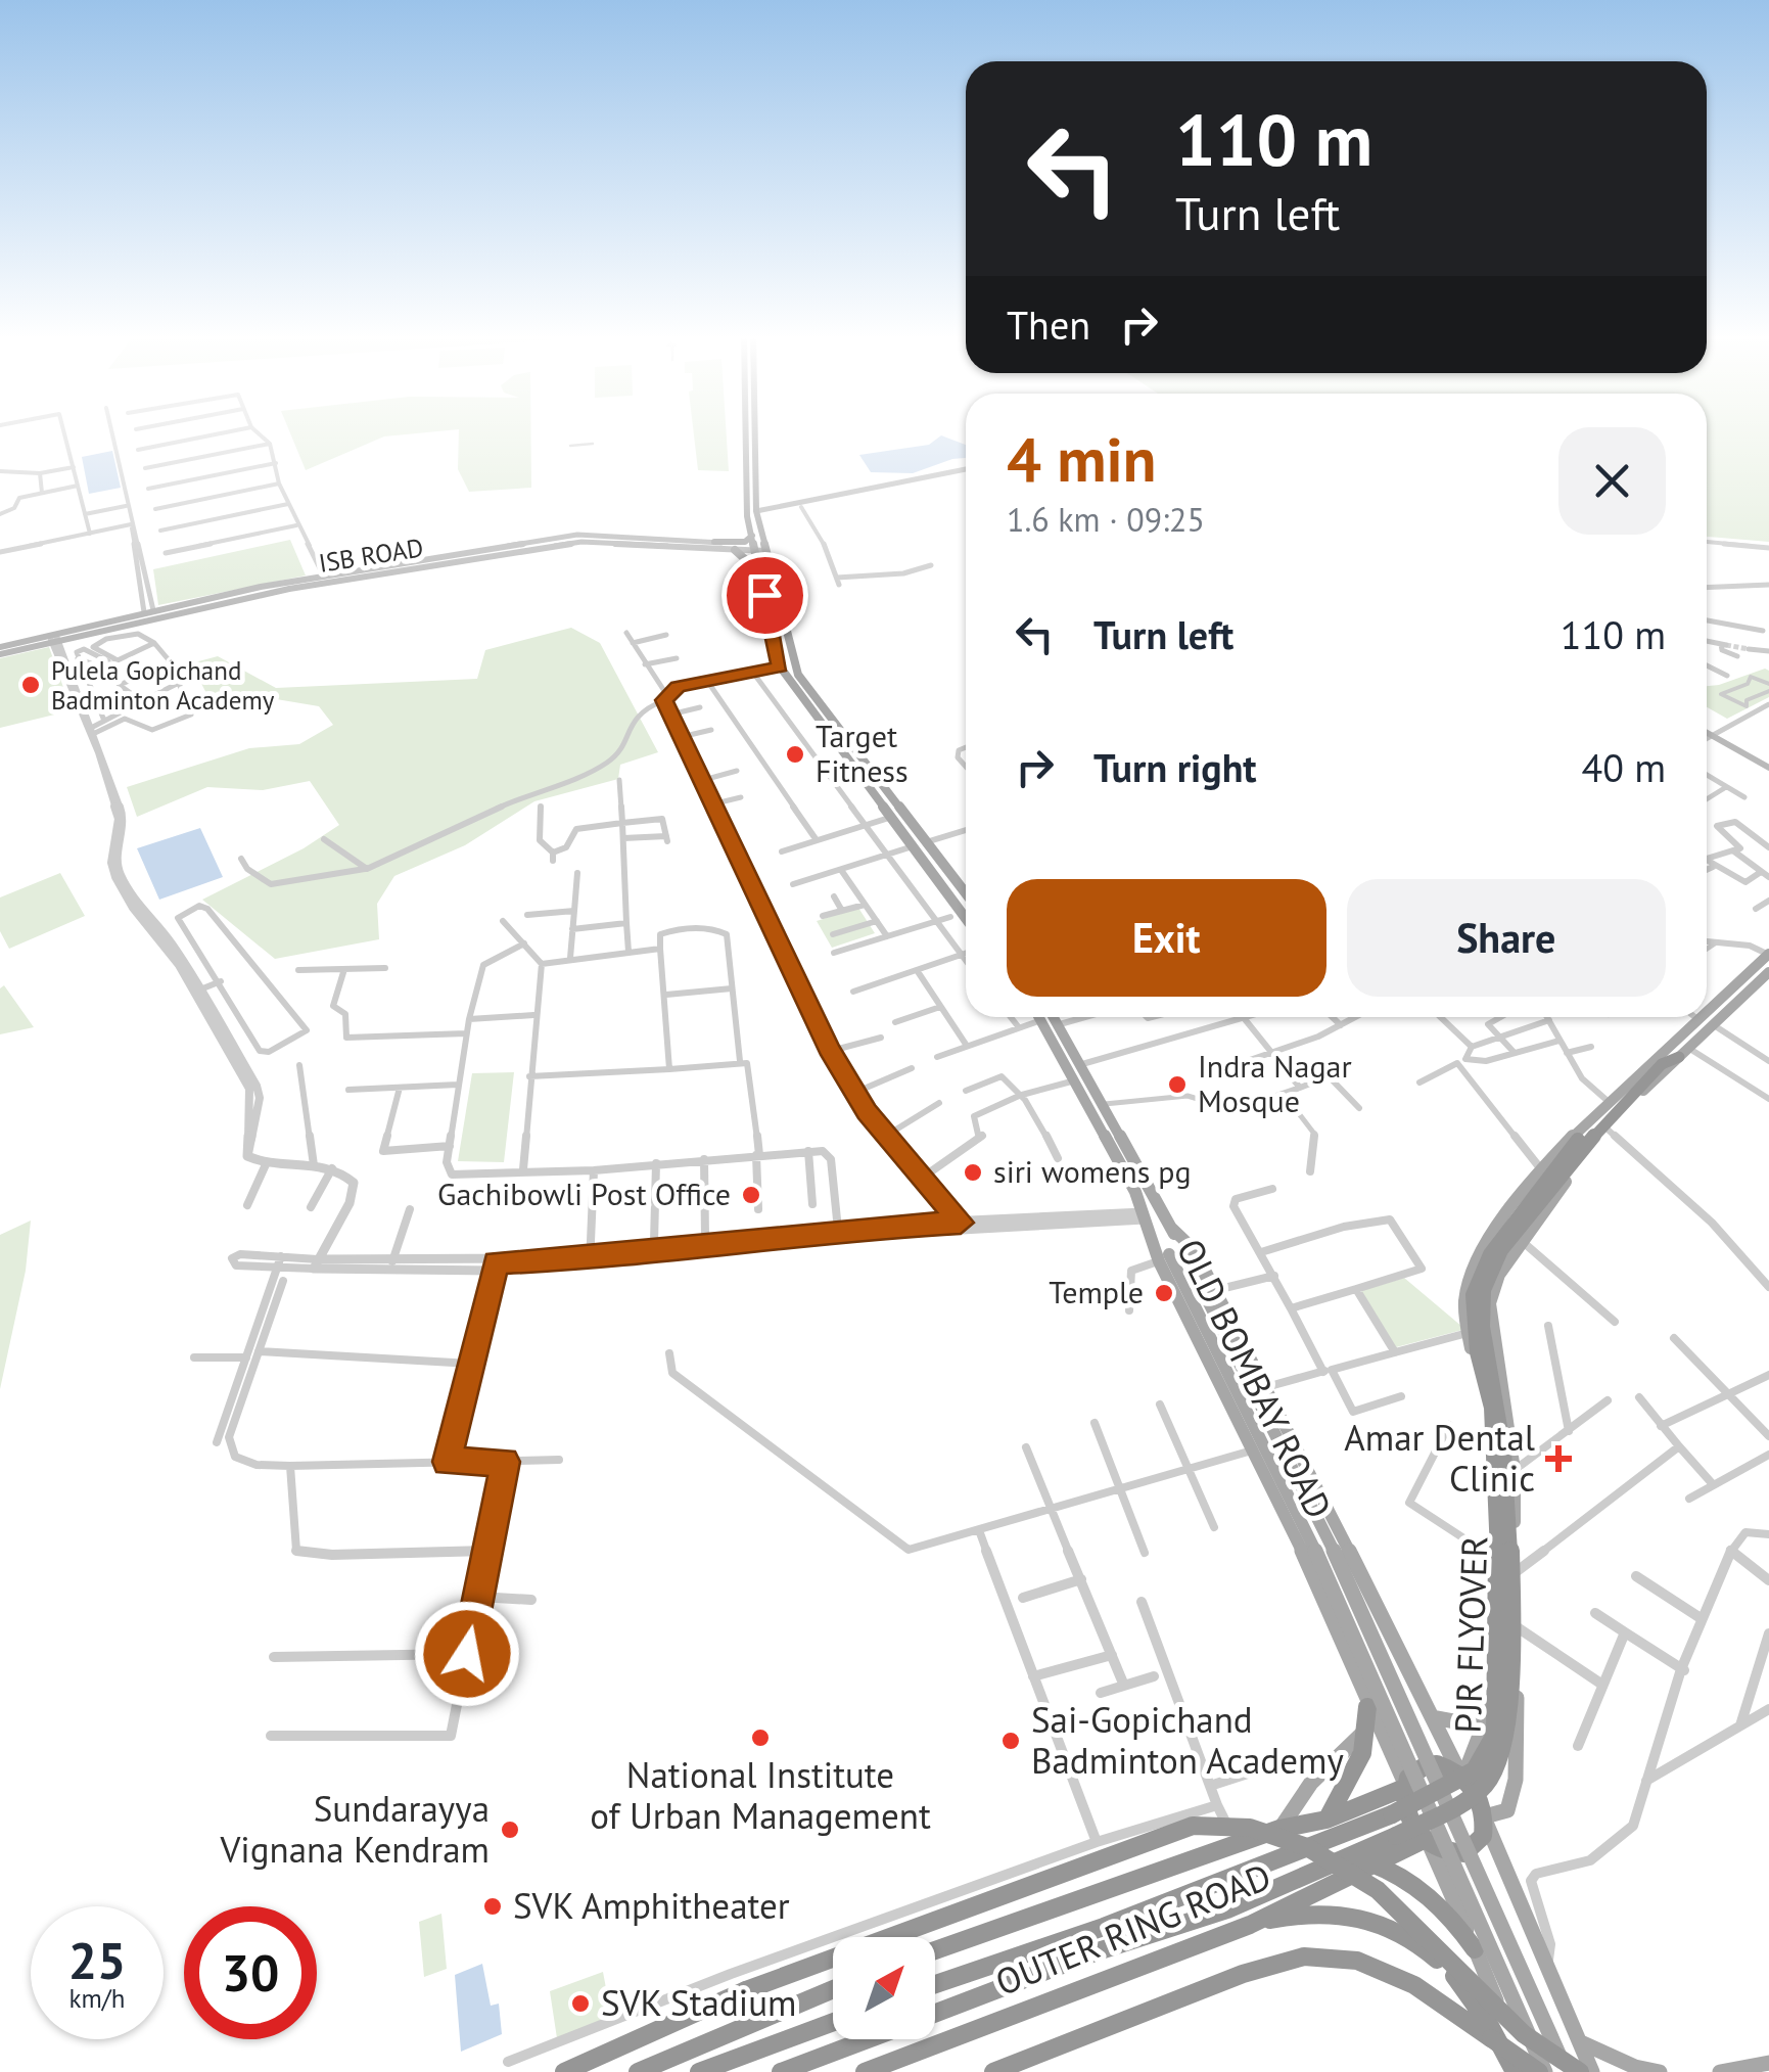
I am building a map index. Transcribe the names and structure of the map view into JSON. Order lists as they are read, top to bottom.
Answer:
{
  "streets": {
    "highway": ["PJR FLYOVER", "OUTER RING ROAD"],
    "main road": ["ISB ROAD", "OLD BOMBAY ROAD"]
  },
  "crossings": [
    ["OLD BOMBAY ROAD", "OUTER RING ROAD"]
  ],
  "places": {
    "other": [
      "Pulela Gopichand Badminton Academy",
      "Target Fitness",
      "Indra Nagar Mosque",
      "siri womens pg",
      "Gachibowli Post Office",
      "Temple",
      "National Institute of Urban Management",
      "Sai-Gopichand Badminton Academy",
      "Sundarayya Vignana Kendram",
      "SVK Amphitheater",
      "SVK Stadium"
    ],
    "health": ["Amar Dental Clinic"]
  },
  "north": "top right",
  "page": {
    "turn": ["110 m", "Turn left"],
    "then": "Then",
    "heading": ["4 min", "1.6 km · 09:25"],
    "list": [
      {
        "name": "Turn left",
        "value": "110 m"
      },
      {
        "name": "Turn right",
        "value": "40 m"
      }
    ],
    "buttons": ["Exit", "Share"],
    "speed": "25 km/h",
    "limit": "30"
  }
}
